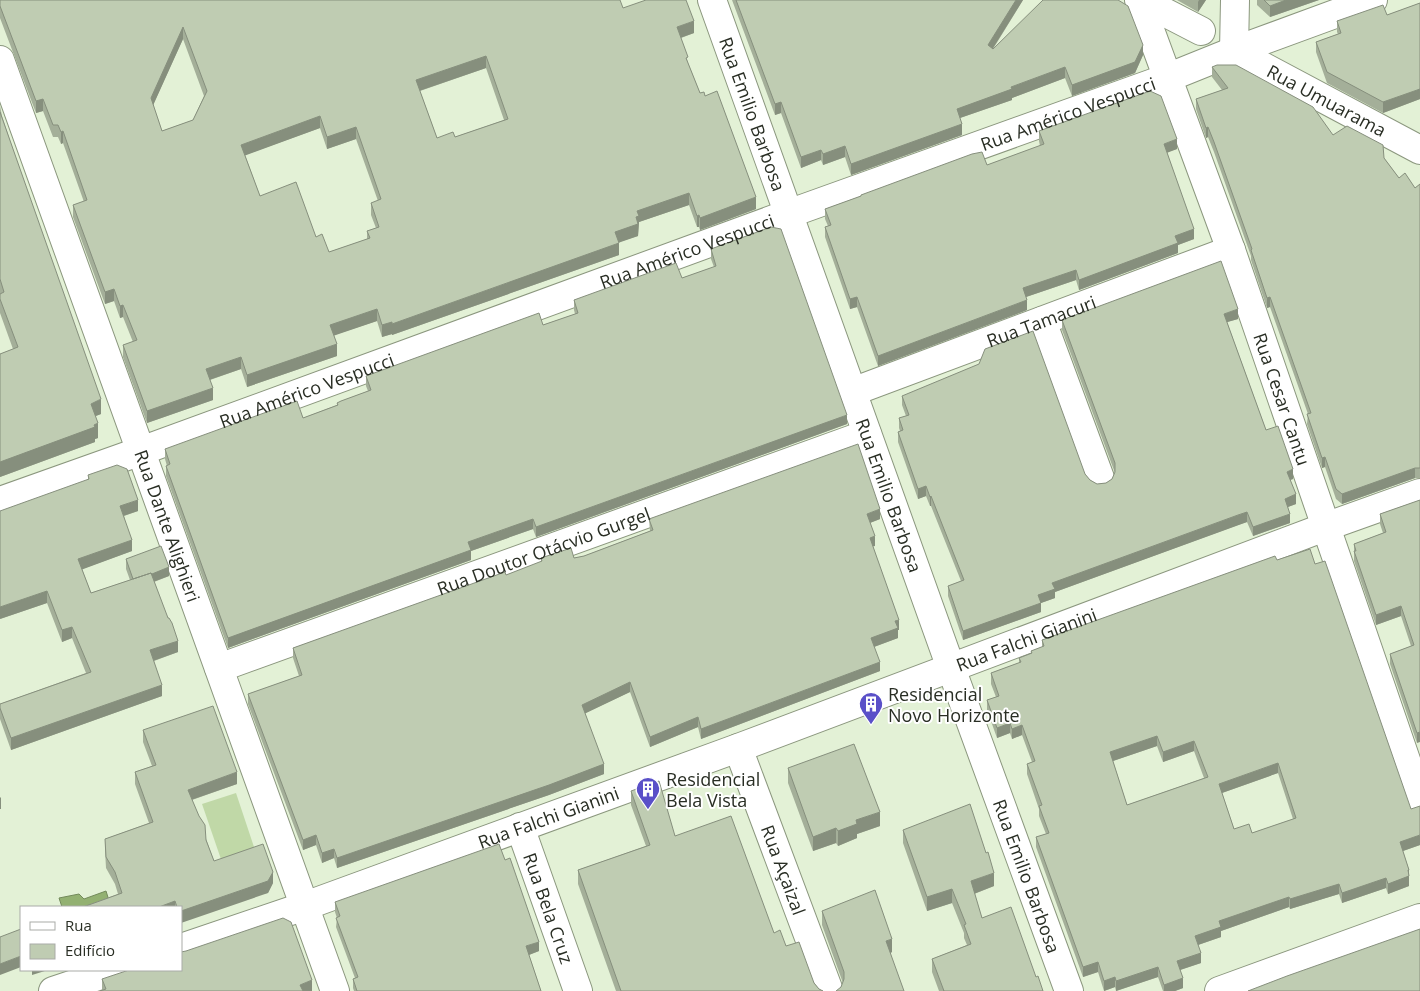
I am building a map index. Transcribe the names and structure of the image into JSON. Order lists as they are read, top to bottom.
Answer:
{
  "streets": {
    "street": [
      "Rua Umuarama",
      "Rua Américo Vespucci",
      "Rua Emilio Barbosa",
      "Rua Tamacuri",
      "Rua Cesar Cantu",
      "Rua Dante Alighieri",
      "Rua Doutor Otácvio Gurgel",
      "Rua Falchi Gianini",
      "Rua Açaizal",
      "Rua Bela Cruz"
    ]
  },
  "crossings": [
    ["Rua Umuarama", "Rua Américo Vespucci"],
    ["Rua Américo Vespucci", "Rua Emilio Barbosa"],
    ["Rua Américo Vespucci", "Rua Cesar Cantu"],
    ["Rua Américo Vespucci", "Rua Dante Alighieri"],
    ["Rua Emilio Barbosa", "Rua Tamacuri"],
    ["Rua Emilio Barbosa", "Rua Doutor Otácvio Gurgel"],
    ["Rua Emilio Barbosa", "Rua Falchi Gianini"],
    ["Rua Tamacuri", "Rua Cesar Cantu"],
    ["Rua Cesar Cantu", "Rua Falchi Gianini"],
    ["Rua Dante Alighieri", "Rua Doutor Otácvio Gurgel"],
    ["Rua Dante Alighieri", "Rua Falchi Gianini"],
    ["Rua Falchi Gianini", "Rua Açaizal"],
    ["Rua Falchi Gianini", "Rua Bela Cruz"]
  ],
  "places": {
    "building": ["Residencial Novo Horizonte", "Residencial Bela Vista"]
  },
  "legend": ["Rua", "Edifício"]
}
